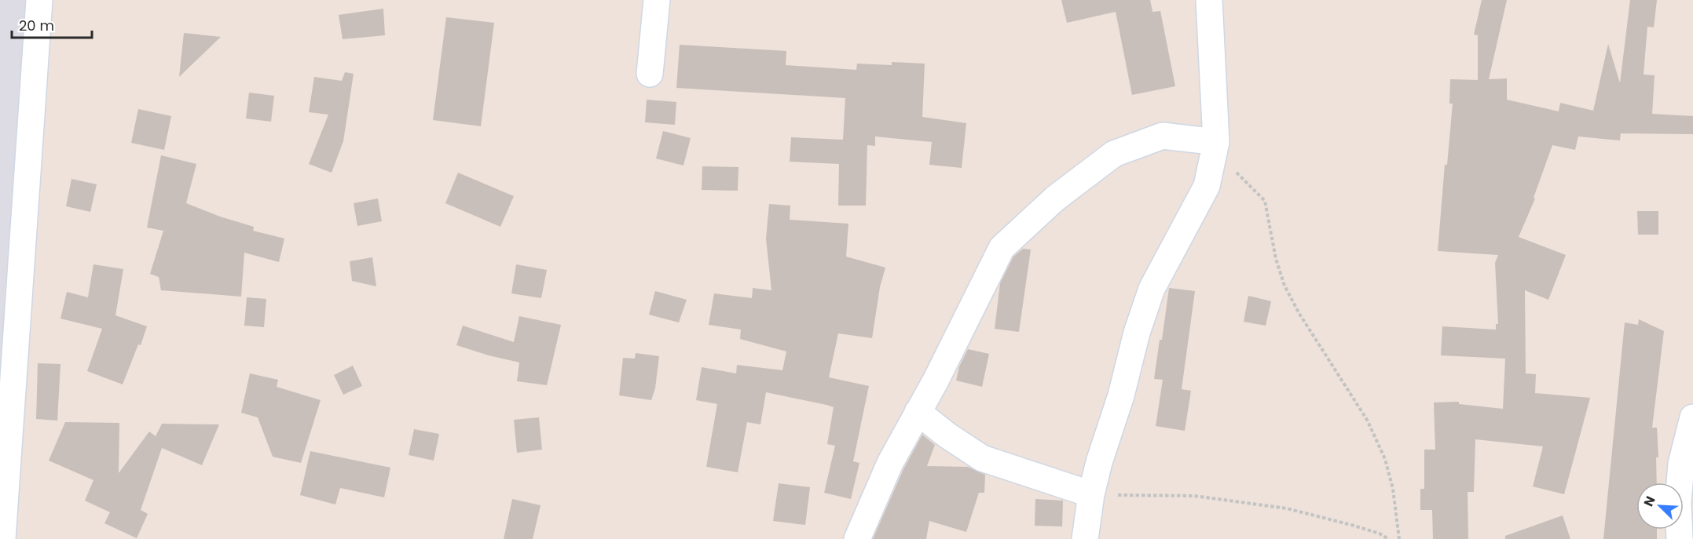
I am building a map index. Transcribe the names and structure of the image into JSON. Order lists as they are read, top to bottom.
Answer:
{
  "scale_bar": "20 m",
  "north": "top left"
}
